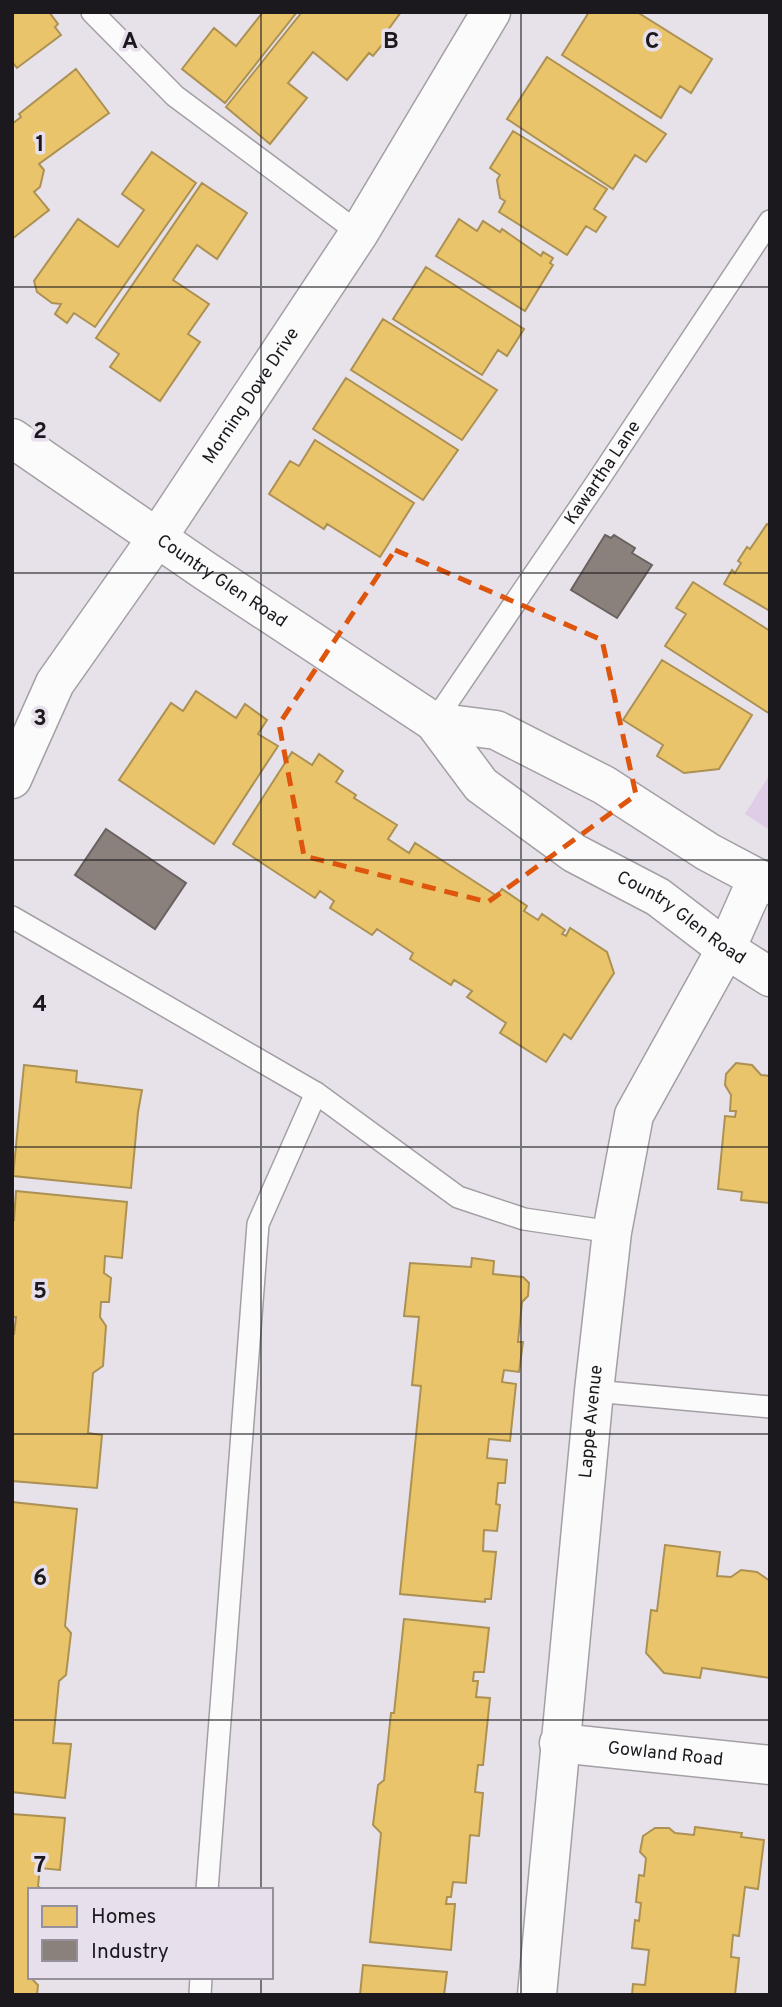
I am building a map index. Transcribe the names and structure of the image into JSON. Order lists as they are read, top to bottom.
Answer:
{
  "streets": {
    "street": [
      "Morning Dove Drive",
      "Country Glen Road",
      "Lappe Avenue",
      "Gowland Road"
    ],
    "lane": ["Kawartha Lane"]
  },
  "crossings": [
    ["Morning Dove Drive", "Country Glen Road"],
    ["Kawartha Lane", "Country Glen Road"],
    ["Country Glen Road", "Lappe Avenue"],
    ["Lappe Avenue", "Gowland Road"]
  ],
  "legend": ["Homes", "Industry"],
  "grid": {
    "columns": ["A", "B", "C"],
    "rows": [
      "1",
      "2",
      "3",
      "4",
      "5",
      "6",
      "7"
    ]
  }
}
